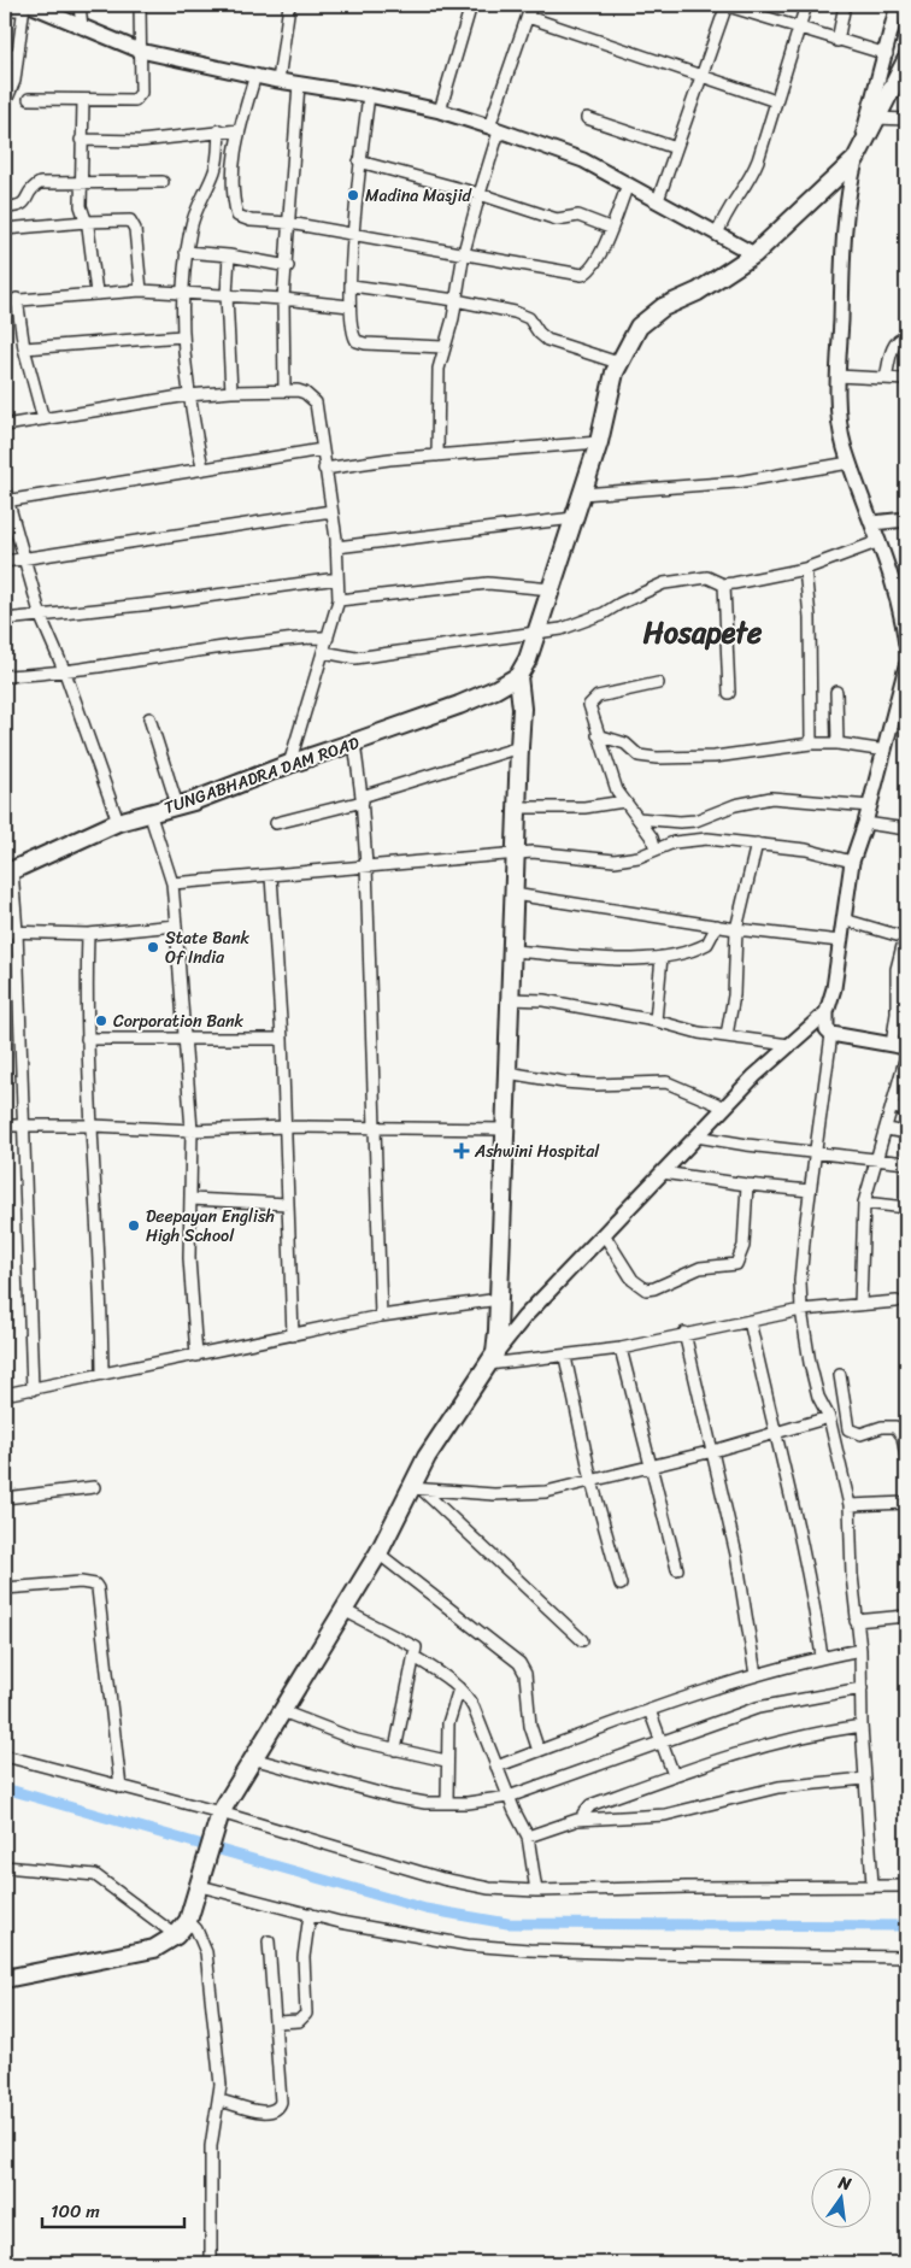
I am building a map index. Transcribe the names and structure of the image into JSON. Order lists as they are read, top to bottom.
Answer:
{
  "streets": {
    "main road": ["TUNGABHADRA DAM ROAD"]
  },
  "districts": ["Hosapete"],
  "places": {
    "other": [
      "Madina Masjid",
      "State Bank Of India",
      "Corporation Bank",
      "Deepayan English High School"
    ],
    "health": ["Ashwini Hospital"]
  },
  "scale_bar": "100 m",
  "north": "top"
}
